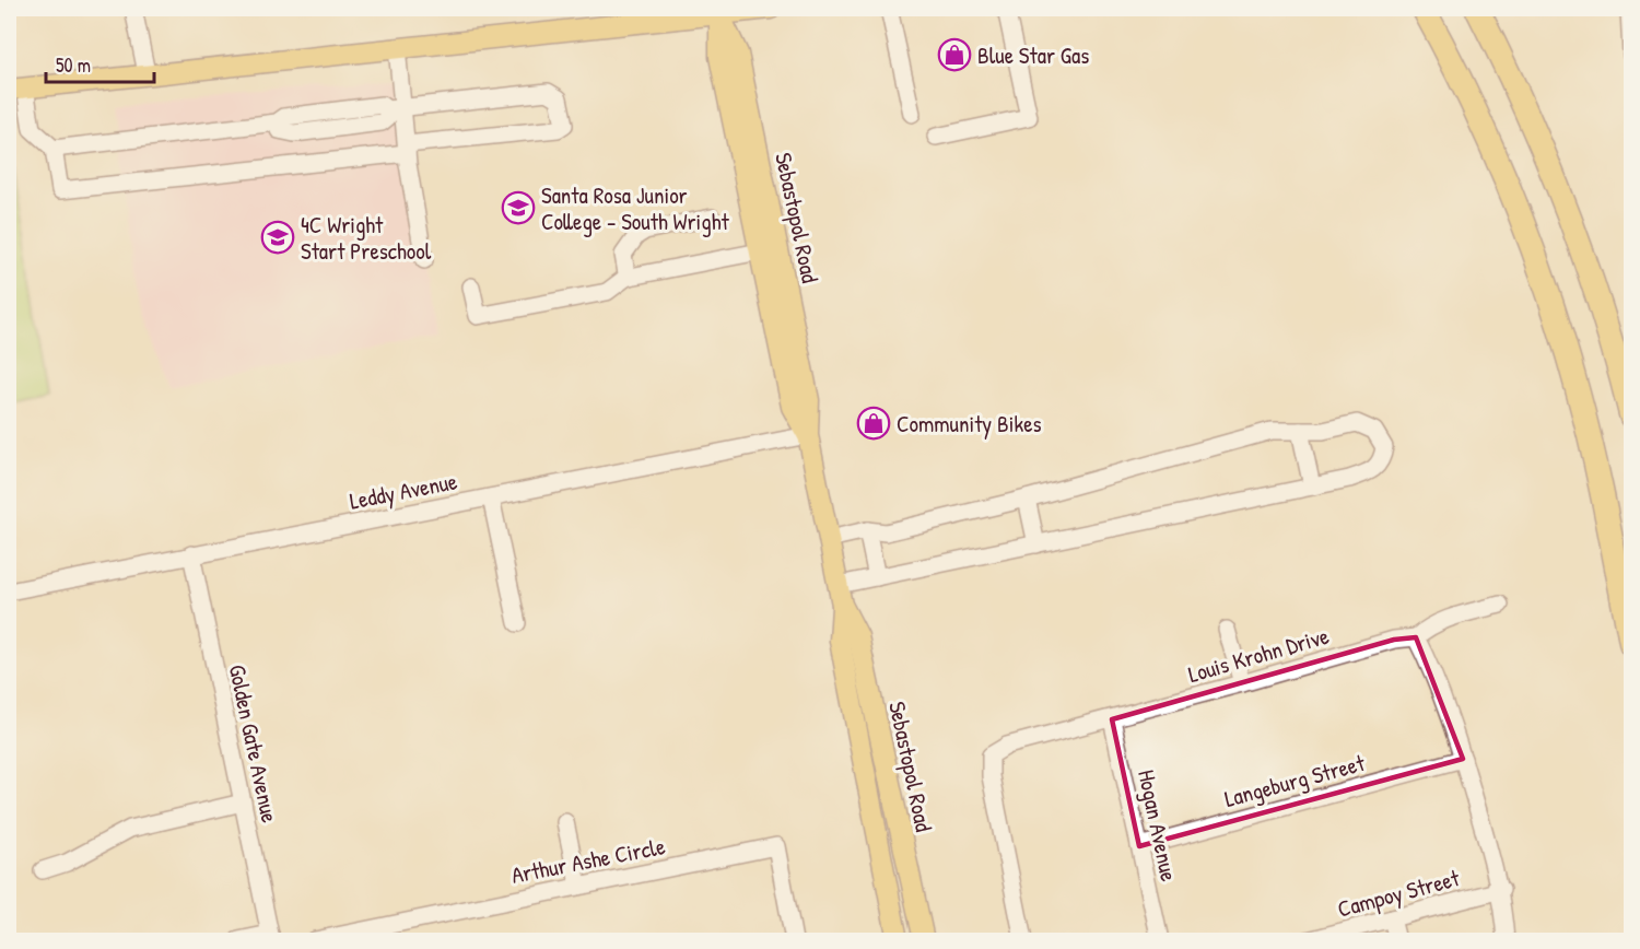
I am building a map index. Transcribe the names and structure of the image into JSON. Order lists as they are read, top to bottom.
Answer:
{
  "streets": {
    "main road": ["Sebastopol Road"],
    "street": [
      "Leddy Avenue",
      "Louis Krohn Drive",
      "Golden Gate Avenue",
      "Langeburg Street",
      "Hogan Avenue",
      "Arthur Ashe Circle",
      "Campoy Street"
    ]
  },
  "crossings": [
    ["Sebastopol Road", "Leddy Avenue"],
    ["Leddy Avenue", "Golden Gate Avenue"],
    ["Louis Krohn Drive", "Hogan Avenue"],
    ["Langeburg Street", "Hogan Avenue"]
  ],
  "places": {
    "shop": ["Blue Star Gas", "Community Bikes"],
    "school or university": ["Santa Rosa Junior College - South Wright", "4C Wright Start Preschool"]
  },
  "scale_bar": "50 m"
}
